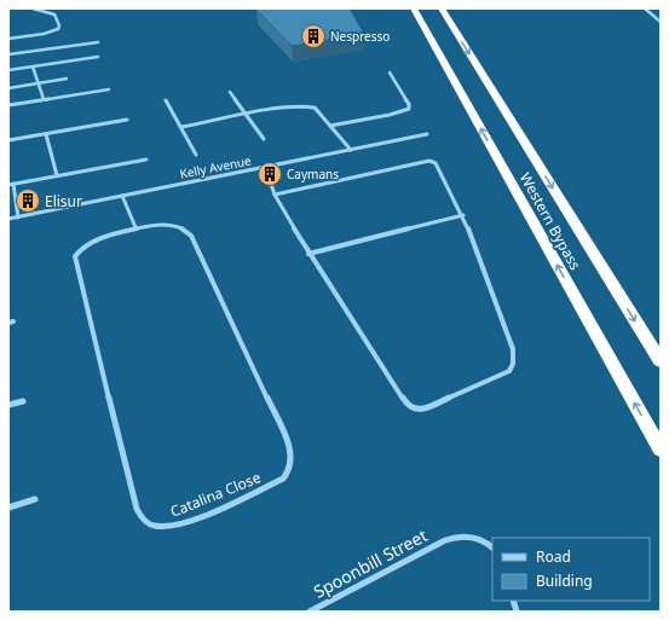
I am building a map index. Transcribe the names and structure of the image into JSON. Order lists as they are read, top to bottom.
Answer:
{
  "streets": {
    "highway": ["Western Bypass"],
    "street": ["Kelly Avenue", "Catalina Close", "Spoonbill Street"]
  },
  "places": {
    "building": ["Nespresso", "Caymans", "Elisur"]
  },
  "legend": ["Road", "Building"]
}
